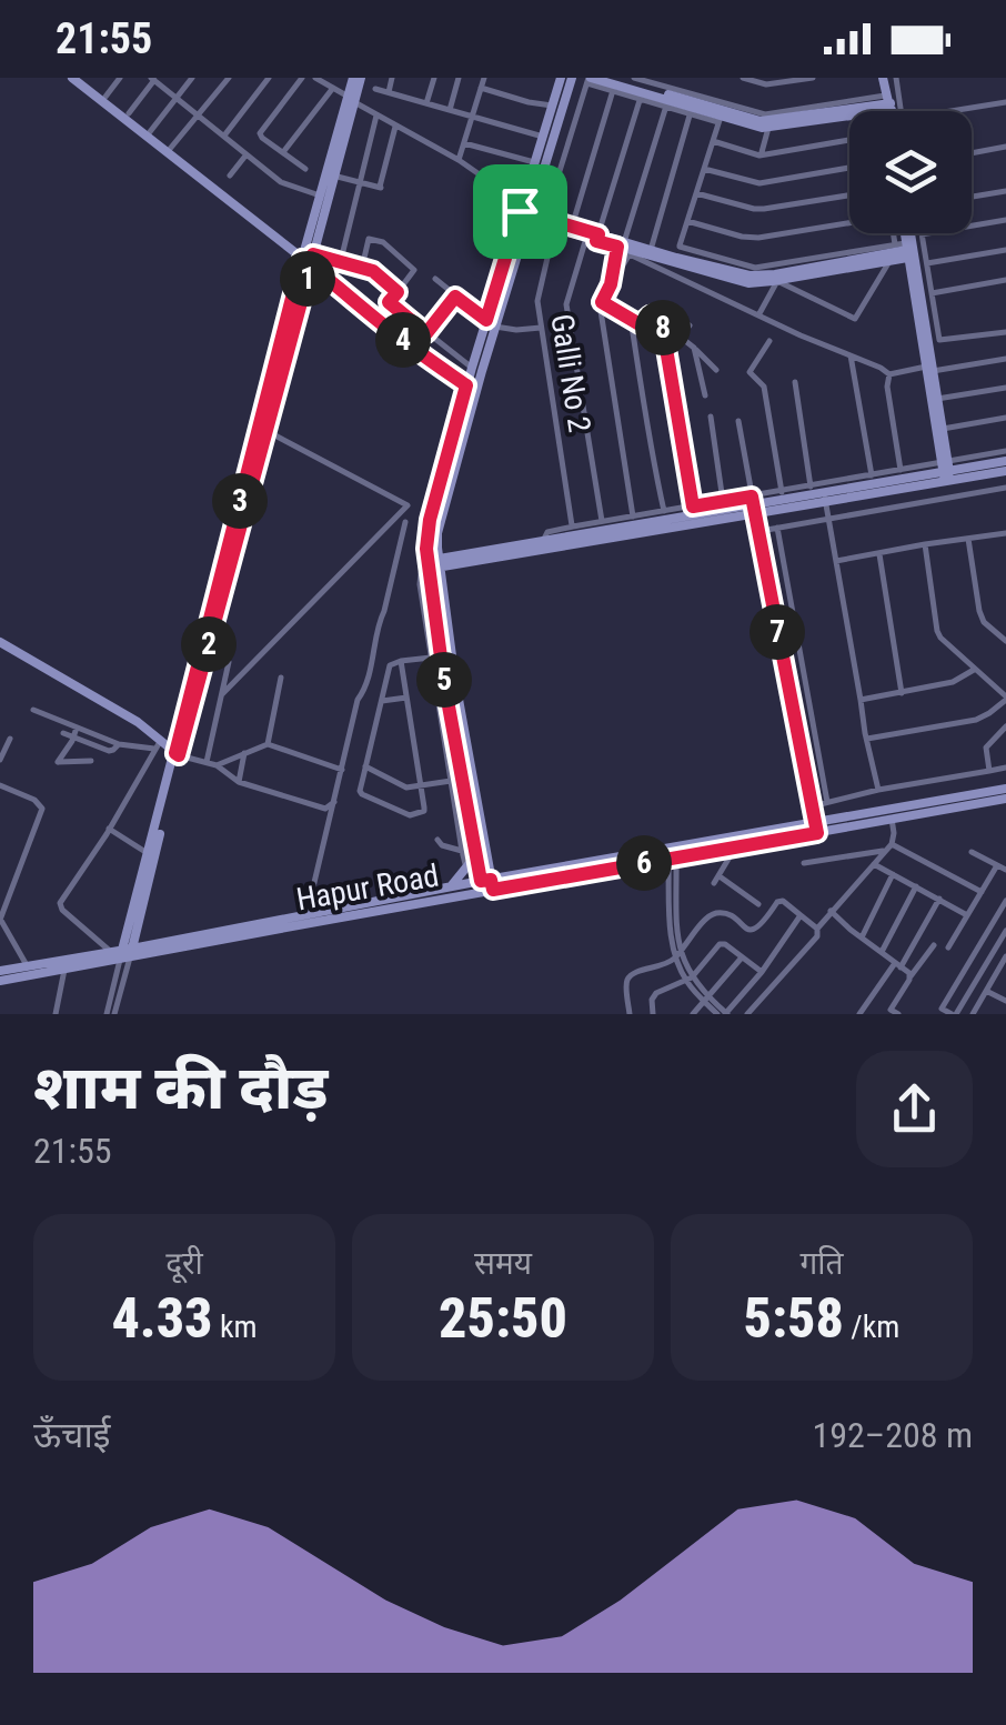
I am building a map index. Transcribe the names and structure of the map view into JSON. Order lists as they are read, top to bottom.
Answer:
{
  "streets": {
    "street": ["Galli No 2", "Hapur Road"]
  },
  "page": {
    "status": "21:55",
    "pins": [
      "1",
      "8",
      "4",
      "3",
      "7",
      "2",
      "5",
      "6"
    ],
    "heading": ["शाम की दौड़", "21:55"],
    "stats": [
      ["दूरी", "4.33 km"],
      ["समय", "25:50"],
      ["गति", "5:58 /km"]
    ],
    "chart": ["ऊँचाई", "192–208 m"]
  }
}
